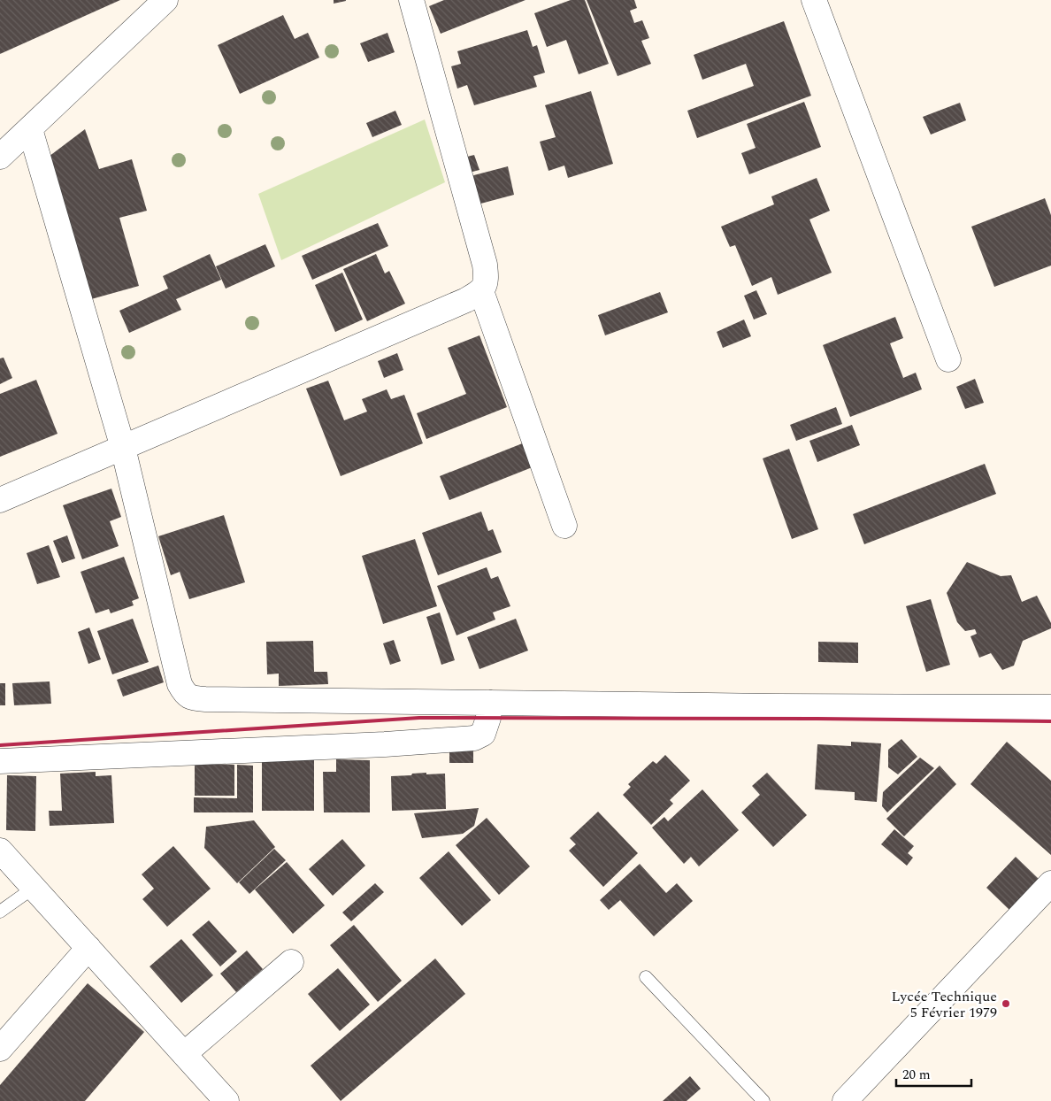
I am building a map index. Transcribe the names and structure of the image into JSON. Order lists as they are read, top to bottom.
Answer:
{
  "places": ["Lycée Technique 5 Février 1979"],
  "scale_bar": "20 m"
}
